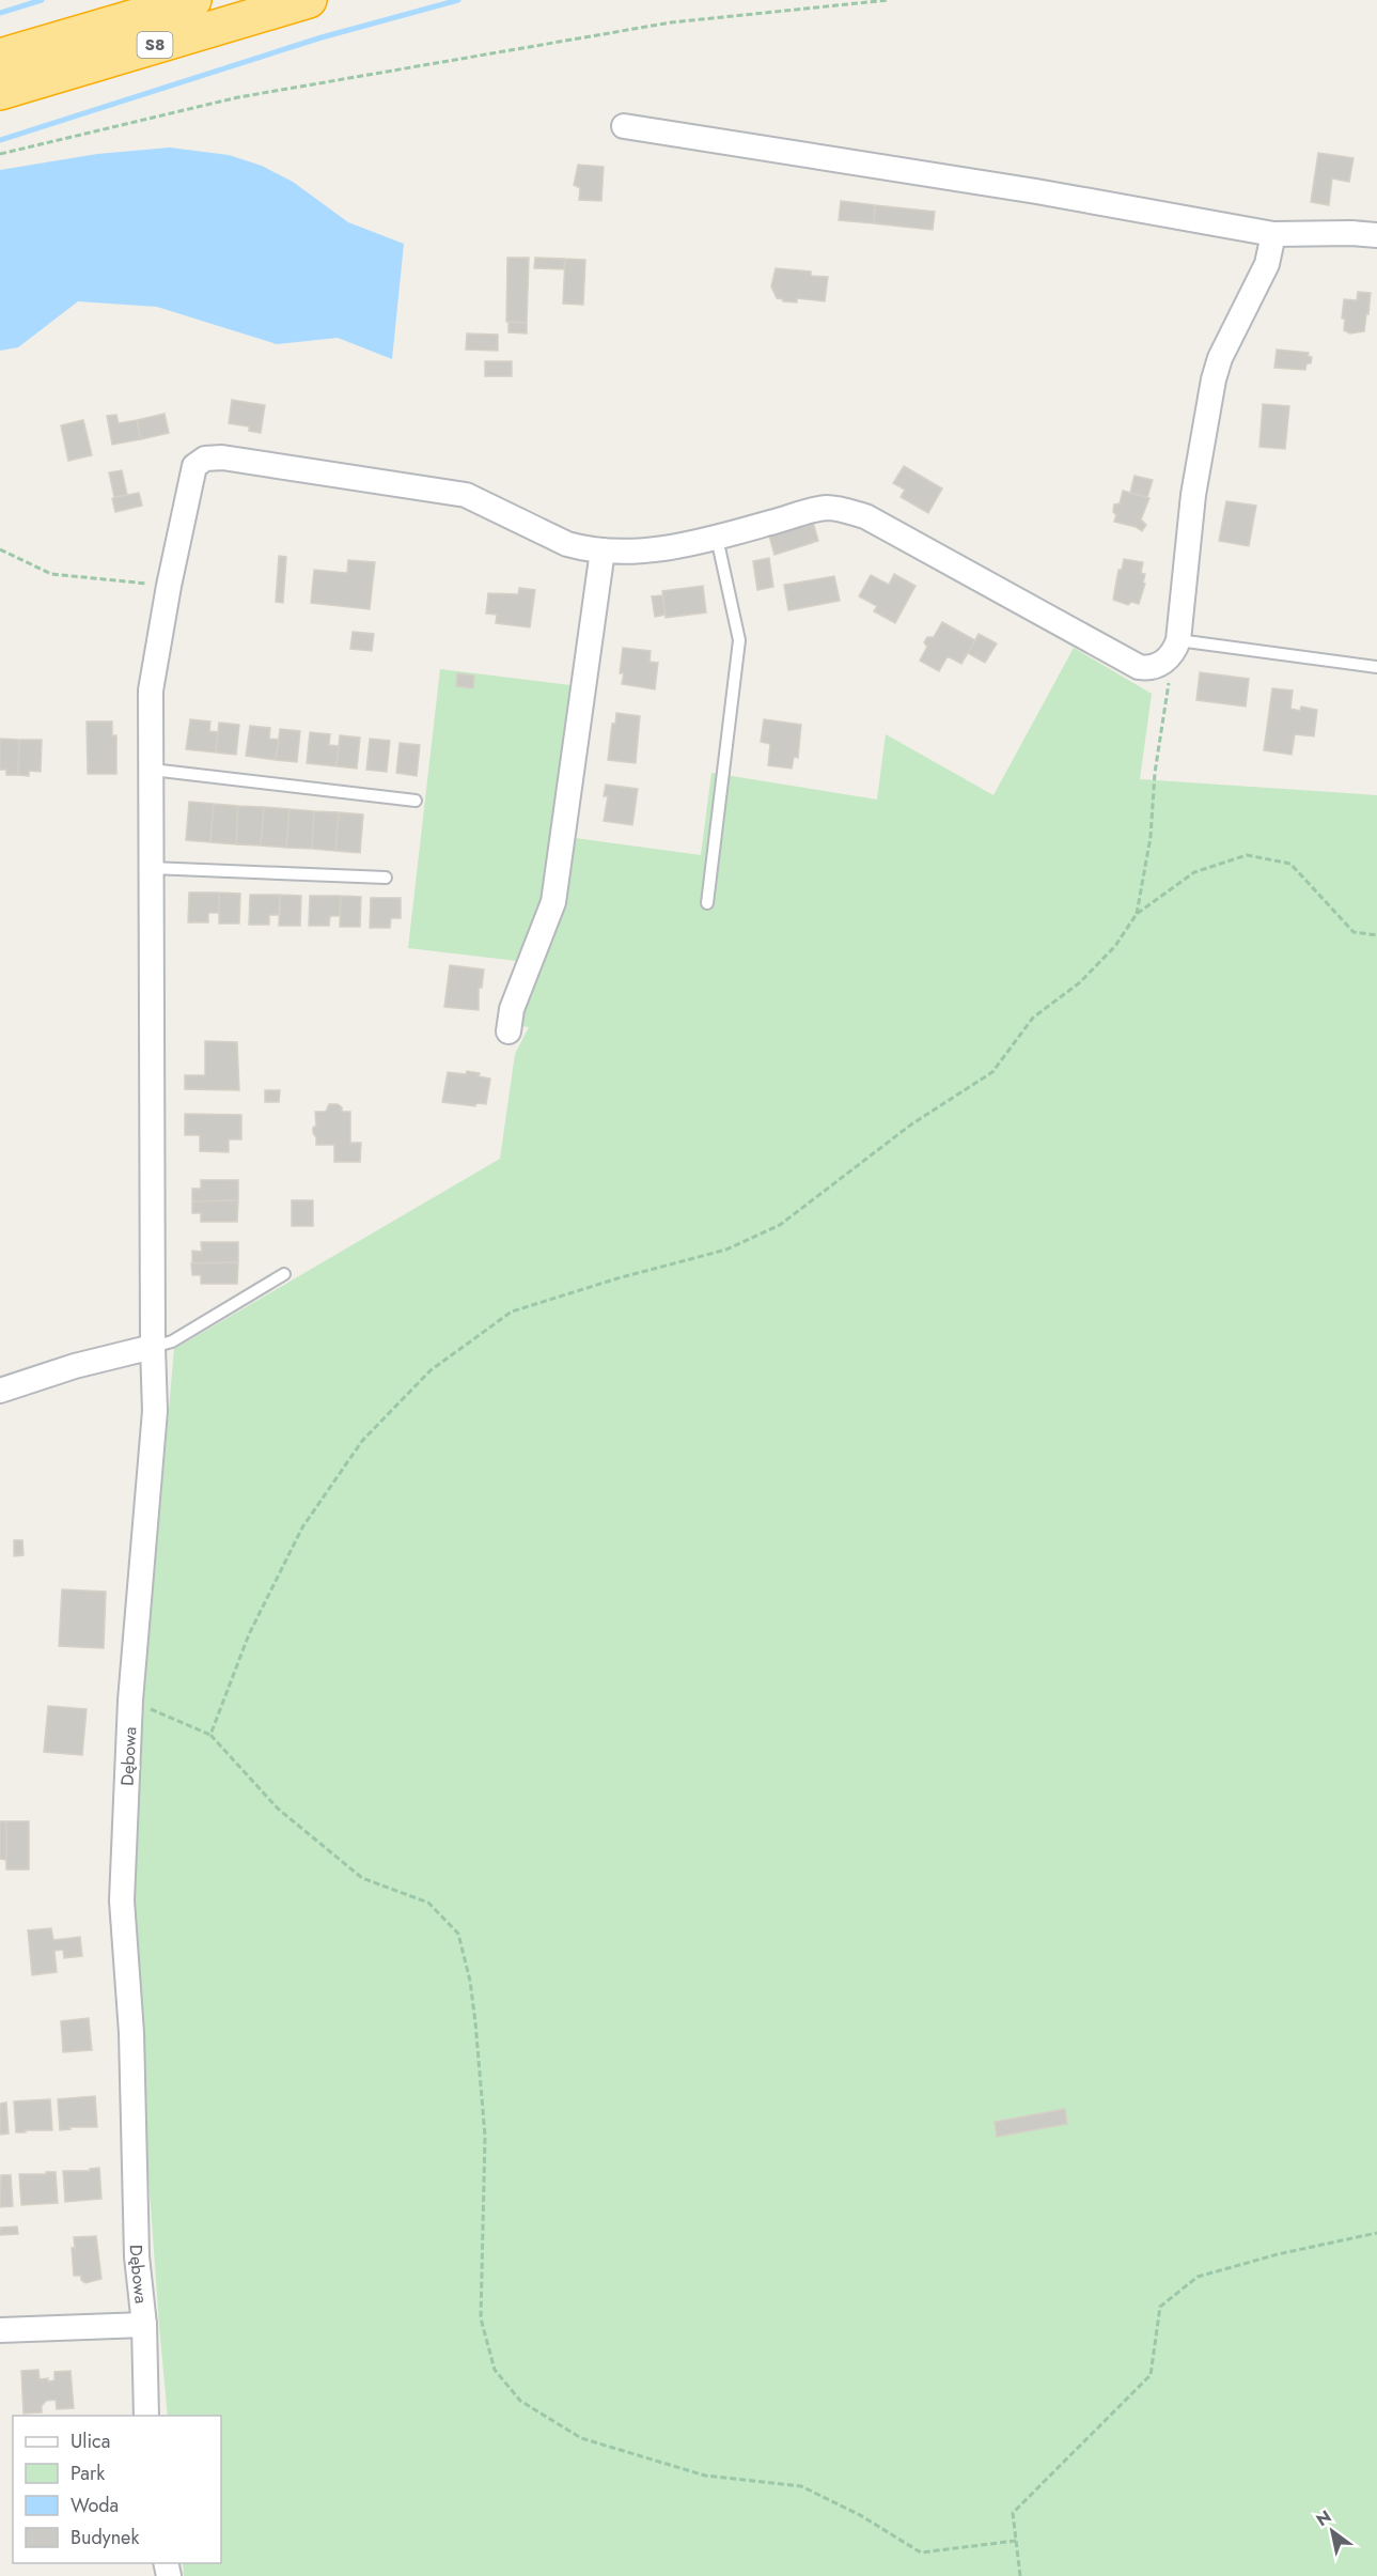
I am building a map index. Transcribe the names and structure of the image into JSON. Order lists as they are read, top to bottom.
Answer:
{
  "streets": {
    "highway": ["S8"],
    "street": ["Dębowa"]
  },
  "legend": [
    "Ulica",
    "Park",
    "Woda",
    "Budynek"
  ],
  "north": "top left"
}
